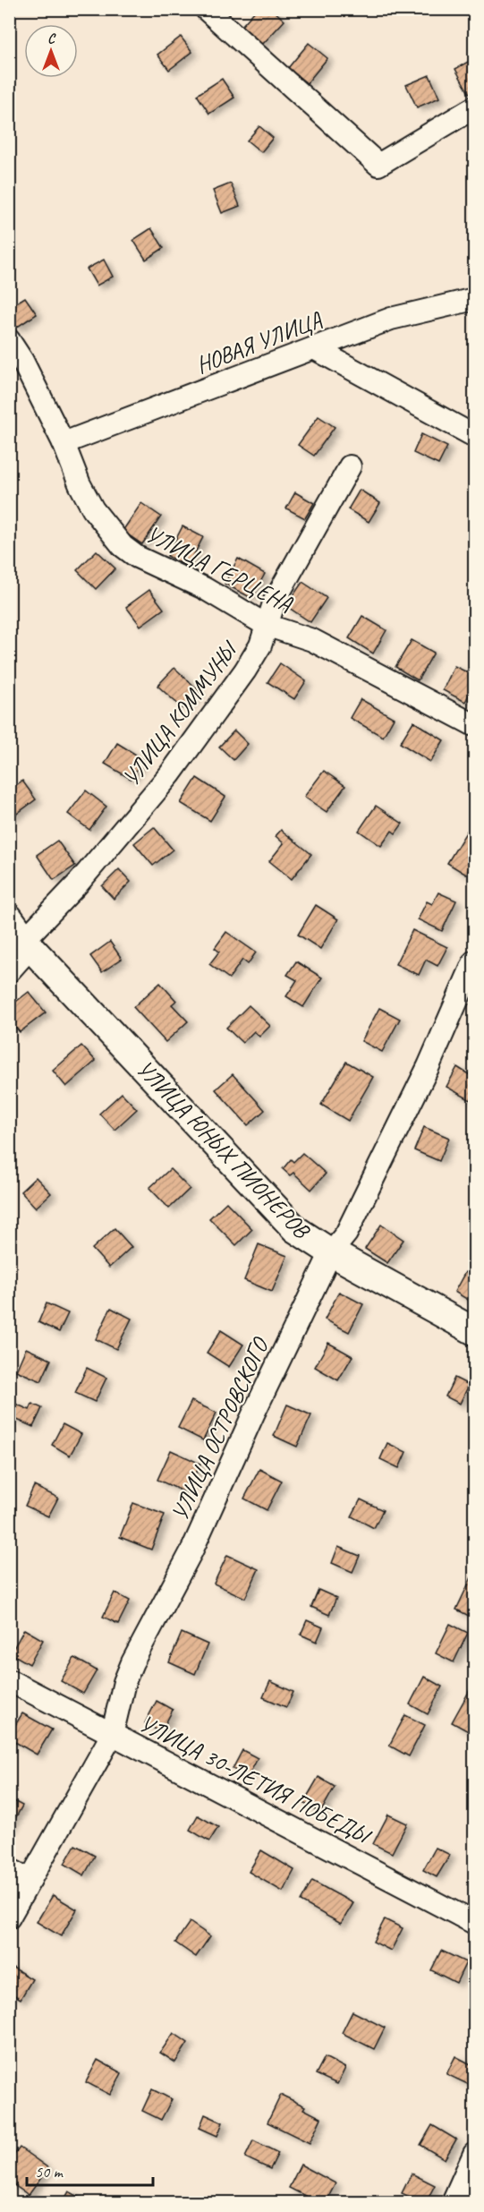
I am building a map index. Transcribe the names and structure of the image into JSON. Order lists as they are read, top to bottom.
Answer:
{
  "streets": {
    "main road": ["УЛИЦА ЮНЫХ ПИОНЕРОВ"],
    "street": [
      "НОВАЯ УЛИЦА",
      "УЛИЦА ГЕРЦЕНА",
      "УЛИЦА КОММУНЫ",
      "УЛИЦА ОСТРОВСКОГО",
      "УЛИЦА 30-ЛЕТИЯ ПОБЕДЫ"
    ]
  },
  "crossings": [
    ["НОВАЯ УЛИЦА", "УЛИЦА ГЕРЦЕНА"],
    ["УЛИЦА ГЕРЦЕНА", "УЛИЦА КОММУНЫ"],
    ["УЛИЦА КОММУНЫ", "УЛИЦА ЮНЫХ ПИОНЕРОВ"],
    ["УЛИЦА ЮНЫХ ПИОНЕРОВ", "УЛИЦА ОСТРОВСКОГО"],
    ["УЛИЦА ОСТРОВСКОГО", "УЛИЦА 30-ЛЕТИЯ ПОБЕДЫ"]
  ],
  "scale_bar": "50 m",
  "north": "top"
}
